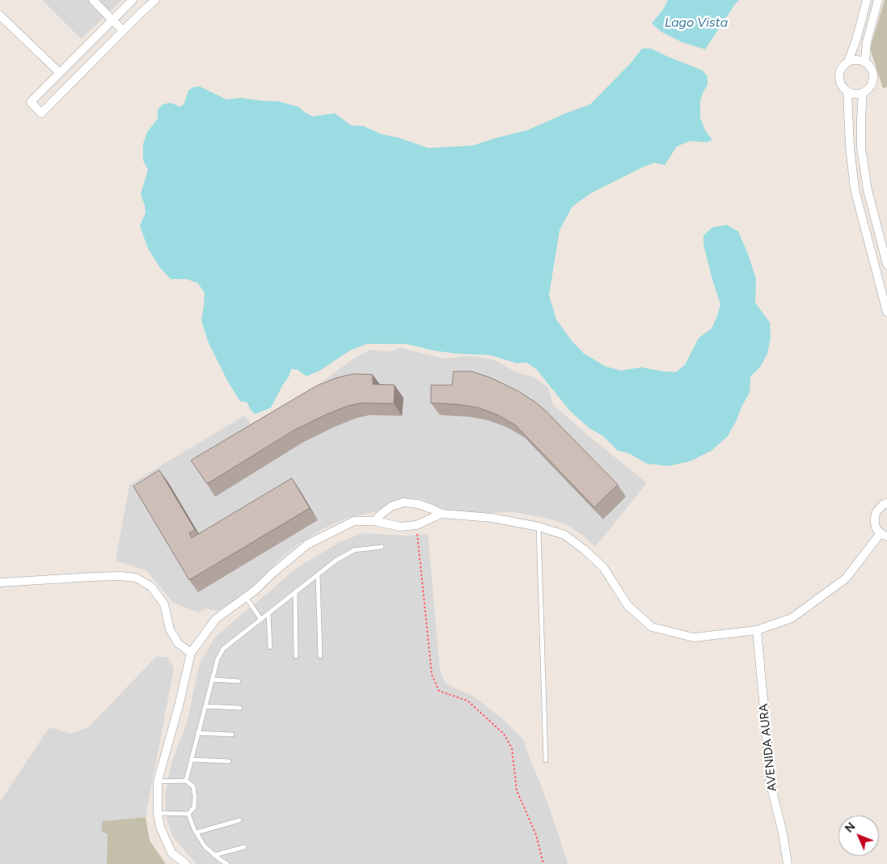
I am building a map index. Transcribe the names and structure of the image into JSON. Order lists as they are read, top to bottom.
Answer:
{
  "streets": {
    "street": ["AVENIDA AURA"]
  },
  "water": ["Lago Vista"],
  "north": "top left"
}
